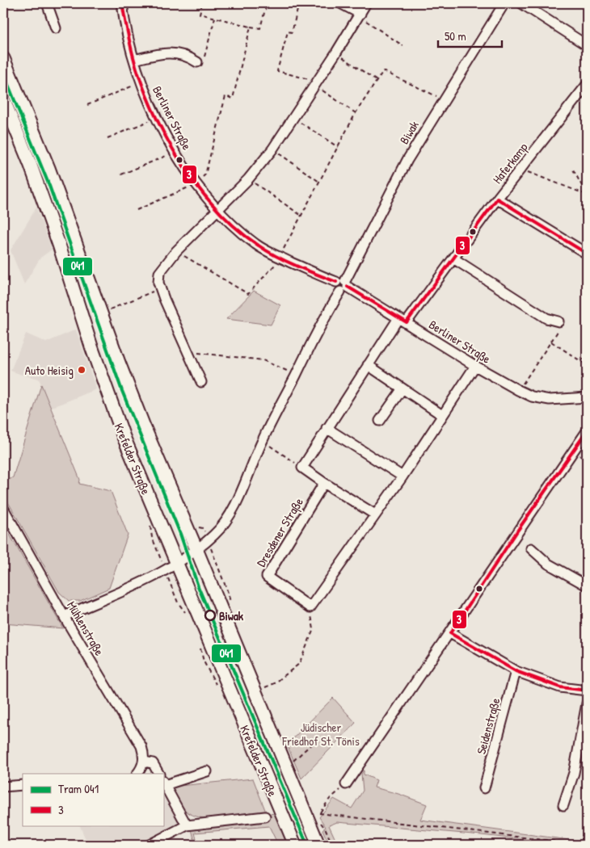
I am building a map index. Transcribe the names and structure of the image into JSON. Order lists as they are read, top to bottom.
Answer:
{
  "streets": {
    "main road": ["Krefelder Straße"],
    "street": [
      "Berliner Straße",
      "Biwak",
      "Haferkamp",
      "Dresdener Straße",
      "Mühlenstraße",
      "Seidenstraße"
    ]
  },
  "crossings": [
    ["Berliner Straße", "Biwak"],
    ["Berliner Straße", "Haferkamp"],
    ["Biwak", "Krefelder Straße"],
    ["Biwak", "Mühlenstraße"]
  ],
  "parks": ["Jüdischer Friedhof St. Tönis"],
  "places": ["Auto Heisig", "Biwak"],
  "lines": ["transit line 3", "tram line 041"],
  "legend": ["Tram 041", "3"],
  "scale_bar": "50 m"
}
